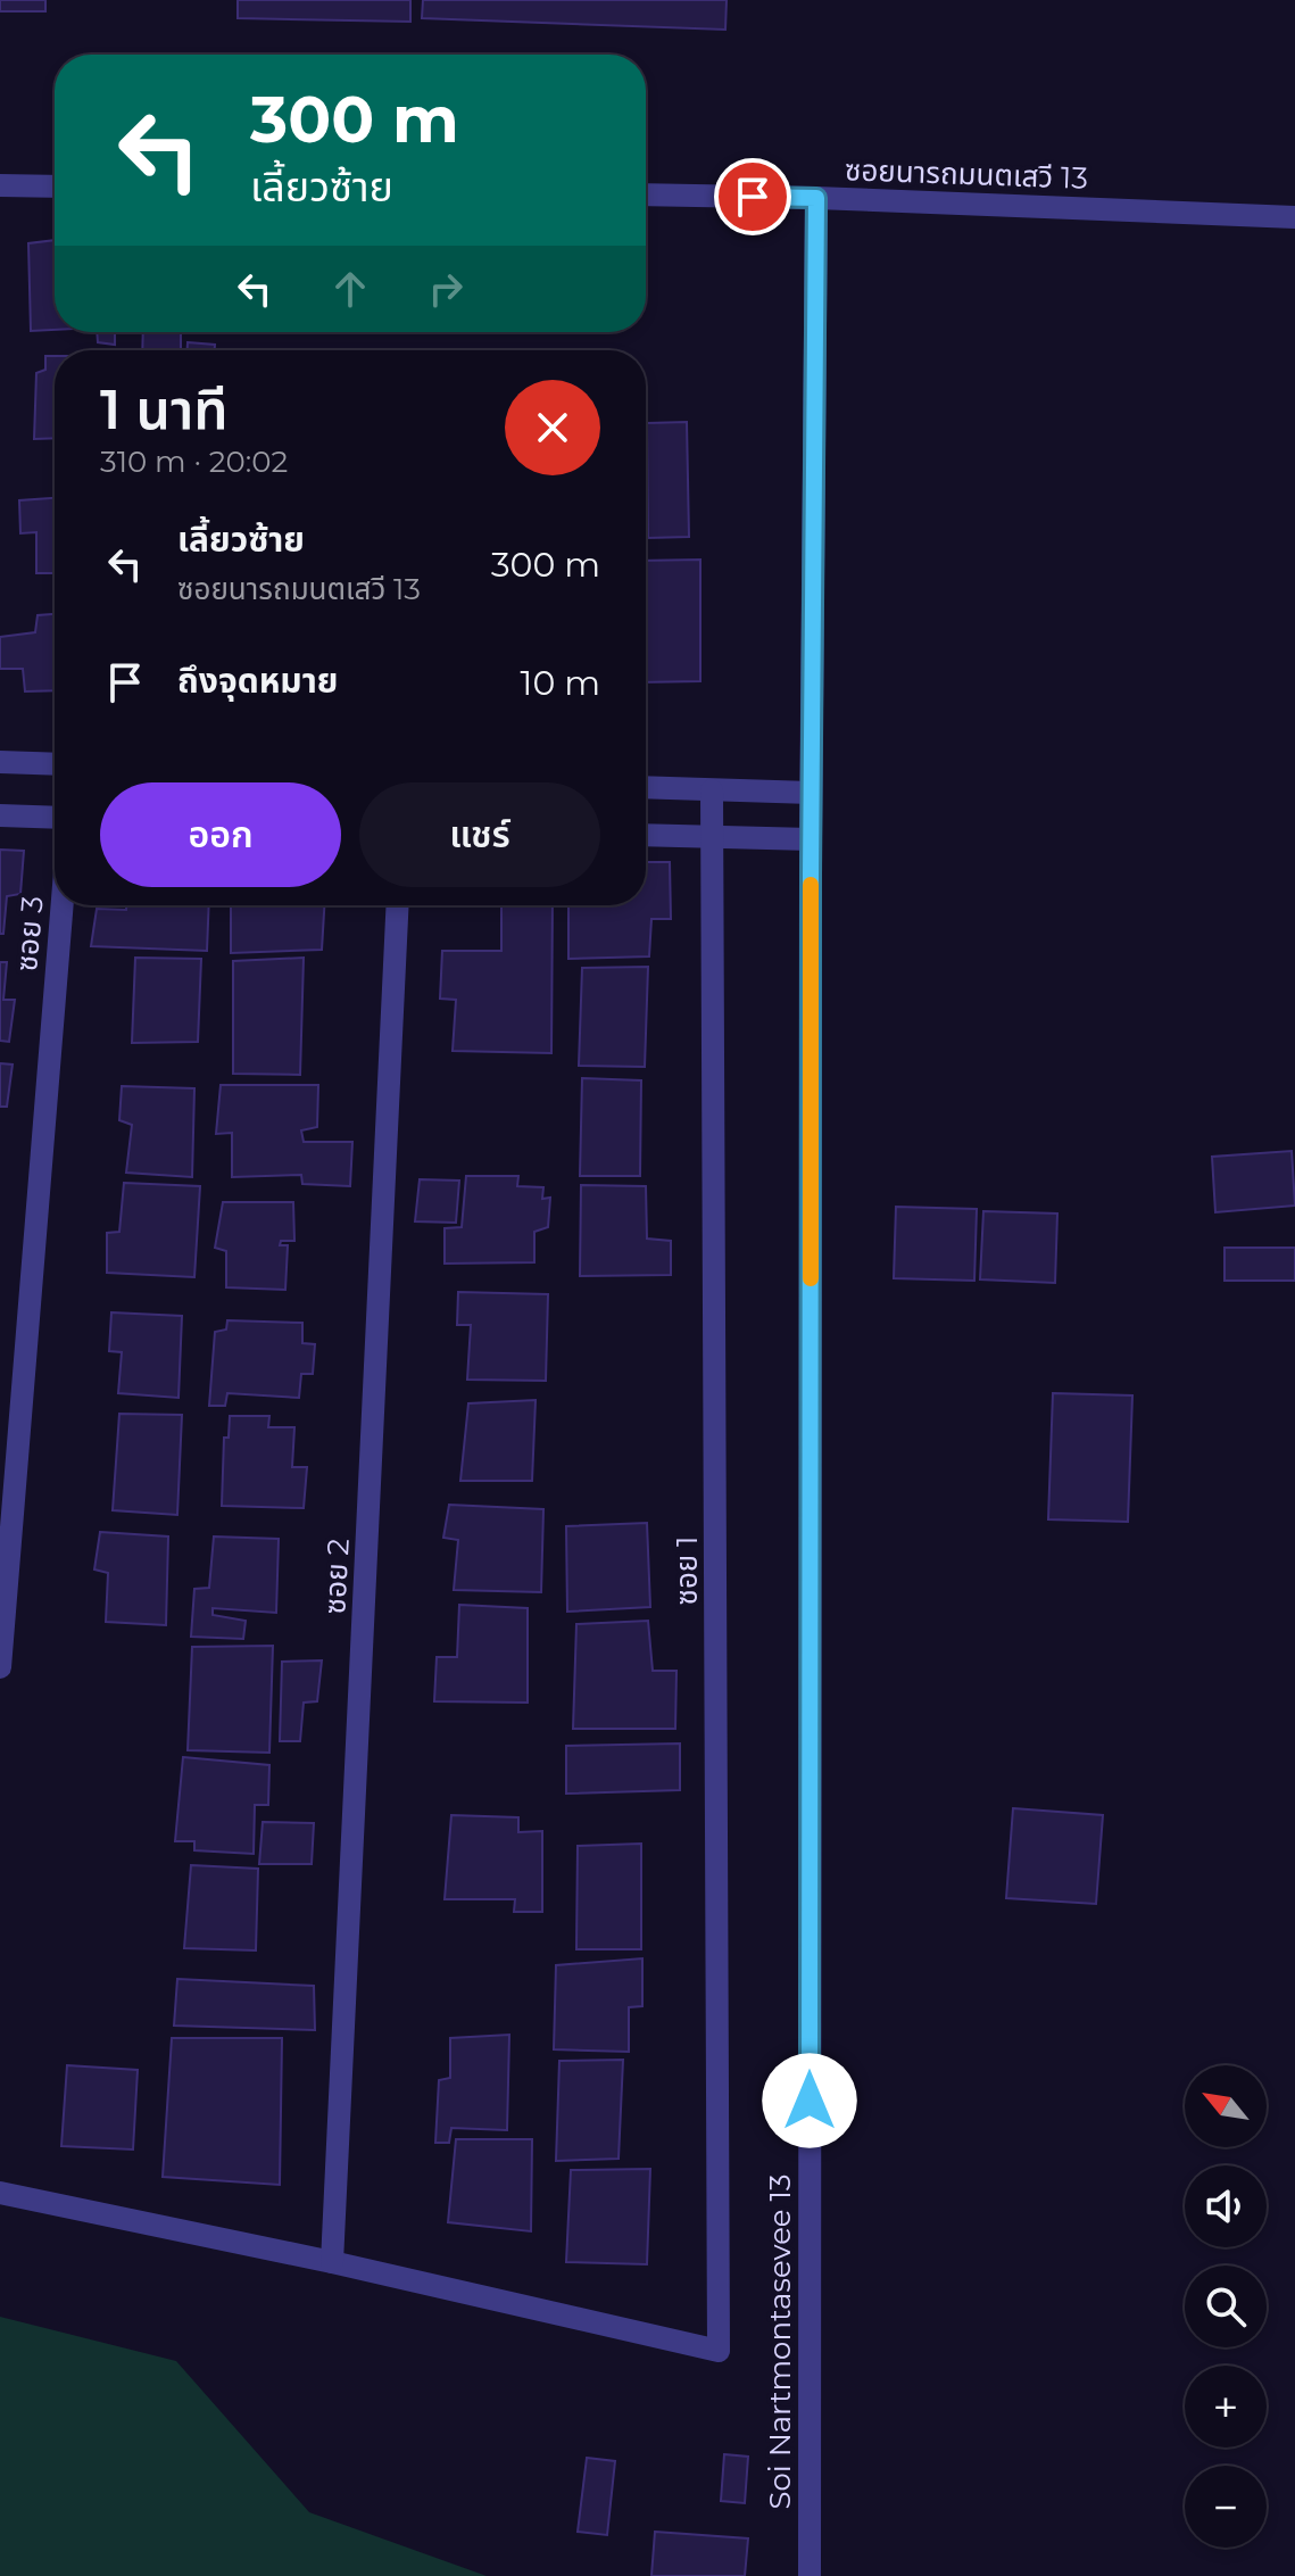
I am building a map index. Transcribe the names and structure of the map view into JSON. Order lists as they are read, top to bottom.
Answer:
{
  "streets": {
    "street": [
      "ซอยนารถมนตเสวี 13",
      "ซอย 3",
      "ซอย 1",
      "ซอย 2",
      "Soi Nartmontasevee 13"
    ]
  },
  "crossings": [
    ["ซอยนารถมนตเสวี 13", "Soi Nartmontasevee 13"],
    ["ซอย 1", "ซอย 2"]
  ],
  "north": "top left",
  "page": {
    "turn": ["300 m", "เลี้ยวซ้าย"],
    "heading": ["1 นาที", "310 m · 20:02"],
    "list": [
      {
        "name": "เลี้ยวซ้าย",
        "note": "ซอยนารถมนตเสวี 13",
        "value": "300 m"
      },
      {
        "name": "ถึงจุดหมาย",
        "value": "10 m"
      }
    ],
    "buttons": ["ออก", "แชร์"],
    "map_buttons": ["+", "−"]
  }
}
